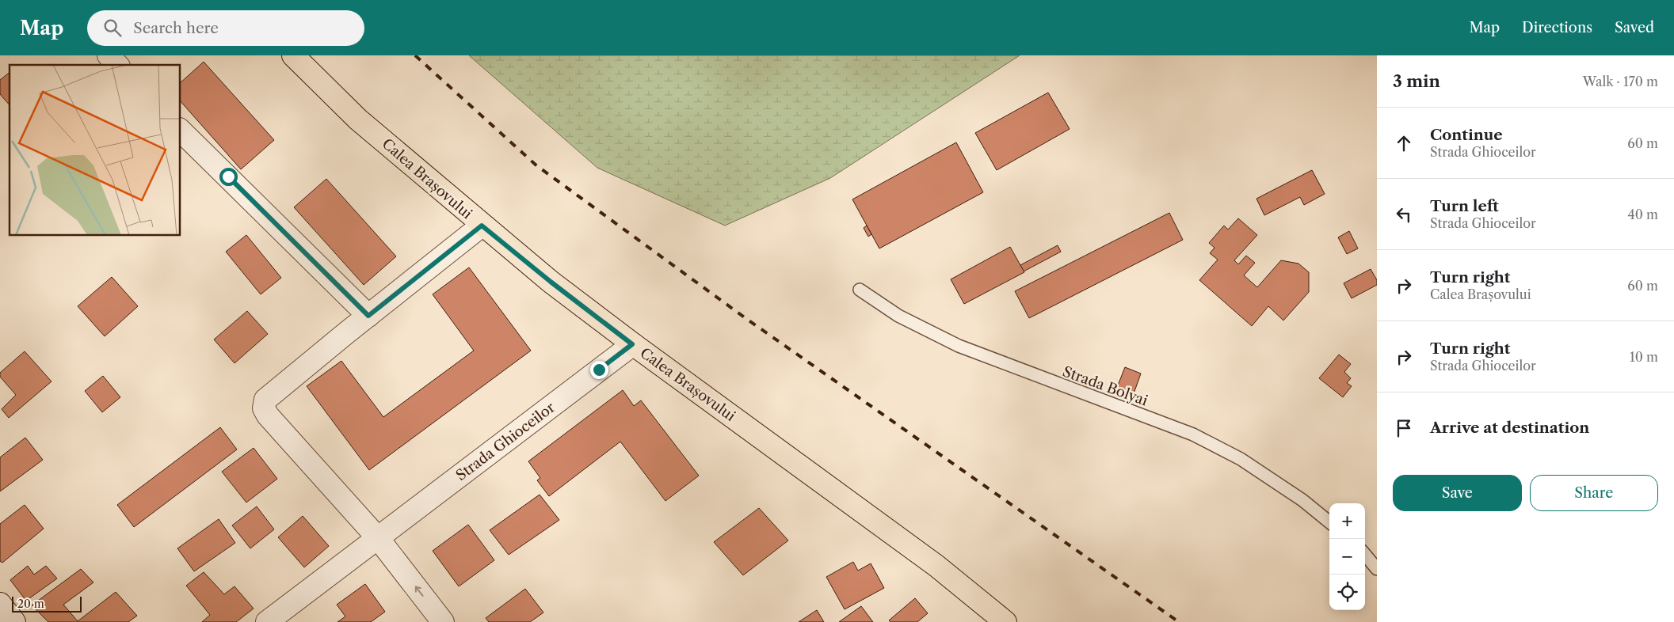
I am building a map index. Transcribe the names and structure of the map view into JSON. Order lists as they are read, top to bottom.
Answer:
{
  "streets": {
    "main road": ["Calea Brașovului"],
    "street": ["Strada Ghioceilor"],
    "lane": ["Strada Bolyai"]
  },
  "crossings": [
    ["Calea Brașovului", "Strada Ghioceilor"]
  ],
  "scale_bar": "20 m",
  "page": {
    "header": "Map",
    "search": "Search here",
    "nav": ["Map", "Directions", "Saved"],
    "heading": ["3 min", "Walk · 170 m"],
    "list": [
      ["Continue", "Strada Ghioceilor", "60 m"],
      ["Turn left", "Strada Ghioceilor", "40 m"],
      ["Turn right", "Calea Brașovului", "60 m"],
      ["Turn right", "Strada Ghioceilor", "10 m"],
      "Arrive at destination"
    ],
    "buttons": ["Save", "Share"],
    "map_buttons": ["+", "−"],
    "scale": "20 m"
  }
}
